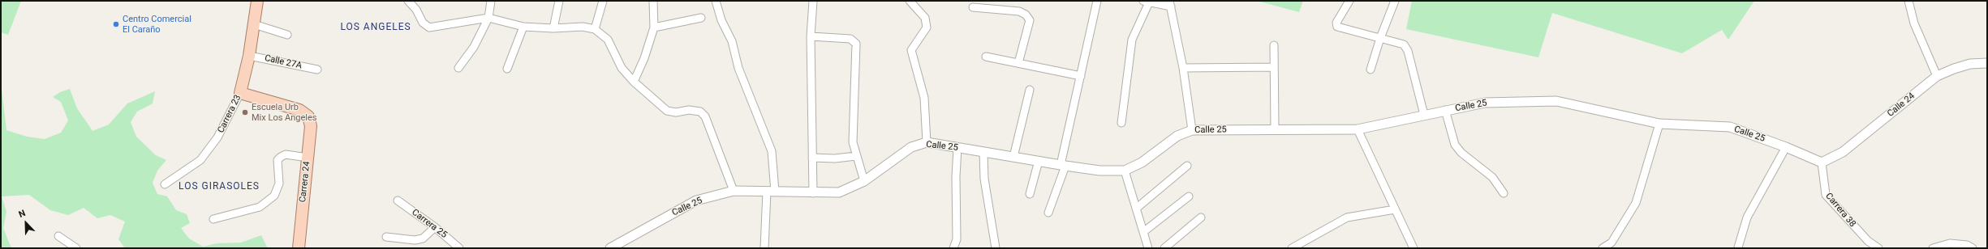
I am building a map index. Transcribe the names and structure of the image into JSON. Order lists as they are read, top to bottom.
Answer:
{
  "streets": {
    "main road": ["Carrera 23", "Carrera 24"],
    "street": [
      "Calle 27A",
      "Calle 24",
      "Calle 25",
      "Carrera 38",
      "Carrera 25"
    ]
  },
  "crossings": [
    ["Calle 27A", "Carrera 23"],
    ["Calle 24", "Calle 25"],
    ["Calle 24", "Carrera 38"],
    ["Calle 25", "Carrera 38"],
    ["Carrera 23", "Carrera 24"]
  ],
  "districts": ["LOS ANGELES", "LOS GIRASOLES"],
  "places": ["Centro Comercial El Caraño", "Escuela Urb Mix Los Angeles"],
  "north": "top left"
}
